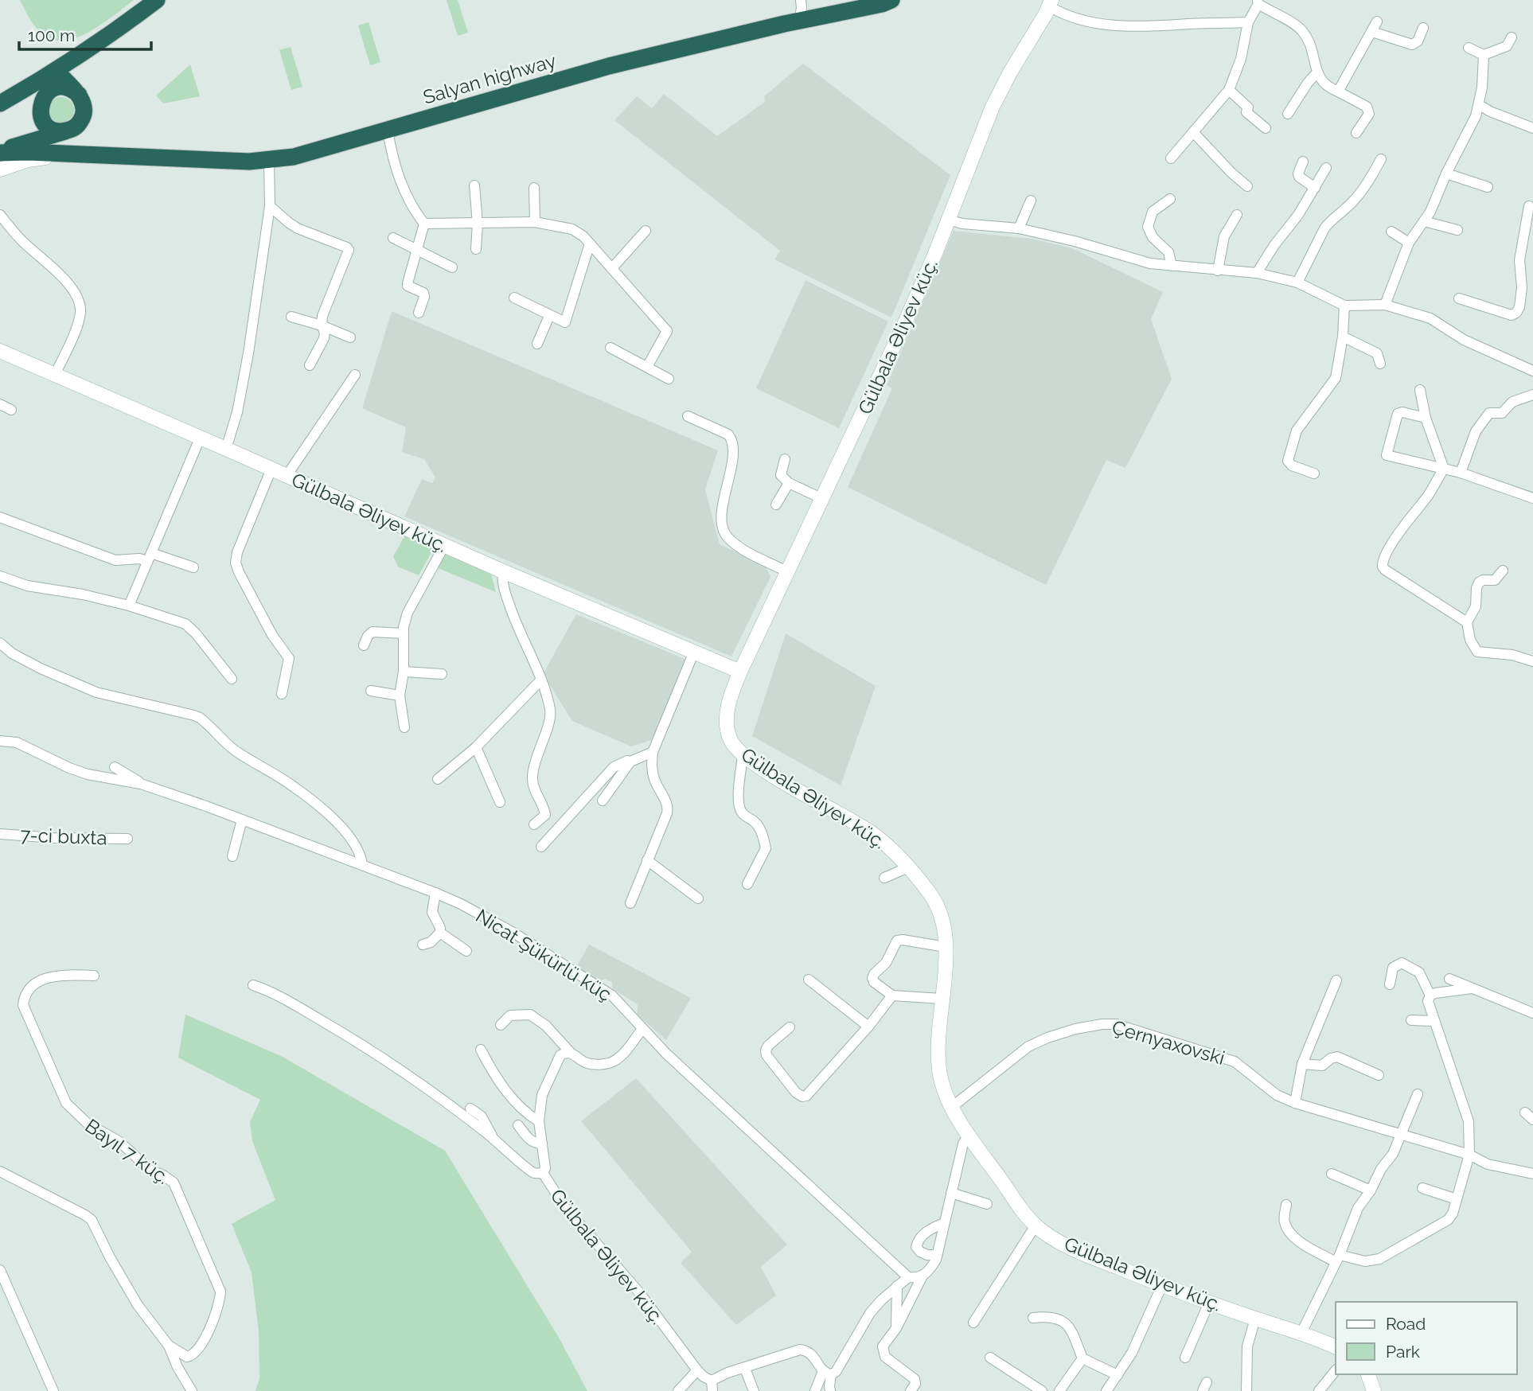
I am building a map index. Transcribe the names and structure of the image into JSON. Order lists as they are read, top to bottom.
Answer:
{
  "streets": {
    "highway": ["Salyan highway"],
    "street": [
      "Gülbala Əliyev küç.",
      "7-ci buxta",
      "Nicat Şükürlü küç",
      "Çernyaxovski",
      "Bayıl 7 küç."
    ]
  },
  "crossings": [
    ["Gülbala Əliyev küç.", "Çernyaxovski"]
  ],
  "legend": ["Road", "Park"],
  "scale_bar": "100 m"
}
